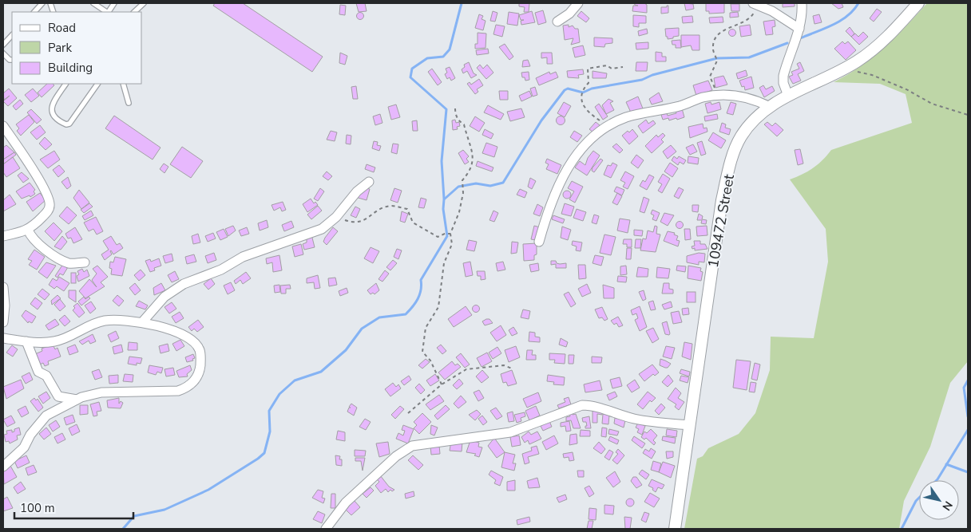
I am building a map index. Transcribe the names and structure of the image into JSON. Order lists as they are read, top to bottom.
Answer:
{
  "streets": {
    "street": ["109472 Street"]
  },
  "legend": ["Road", "Park", "Building"],
  "scale_bar": "100 m",
  "north": "bottom right"
}
